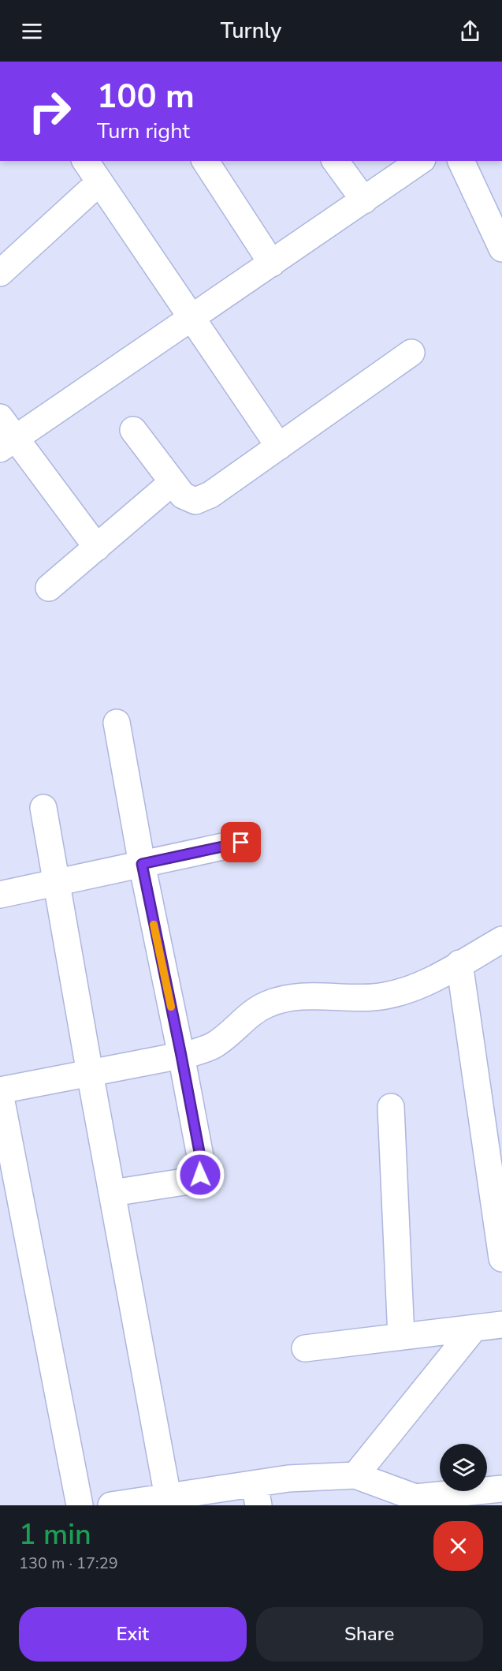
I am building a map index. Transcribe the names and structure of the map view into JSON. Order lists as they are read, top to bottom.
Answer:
{
  "page": {
    "header": "Turnly",
    "turn": ["100 m", "Turn right"],
    "heading": ["1 min", "130 m · 17:29"],
    "buttons": ["Exit", "Share"]
  }
}
